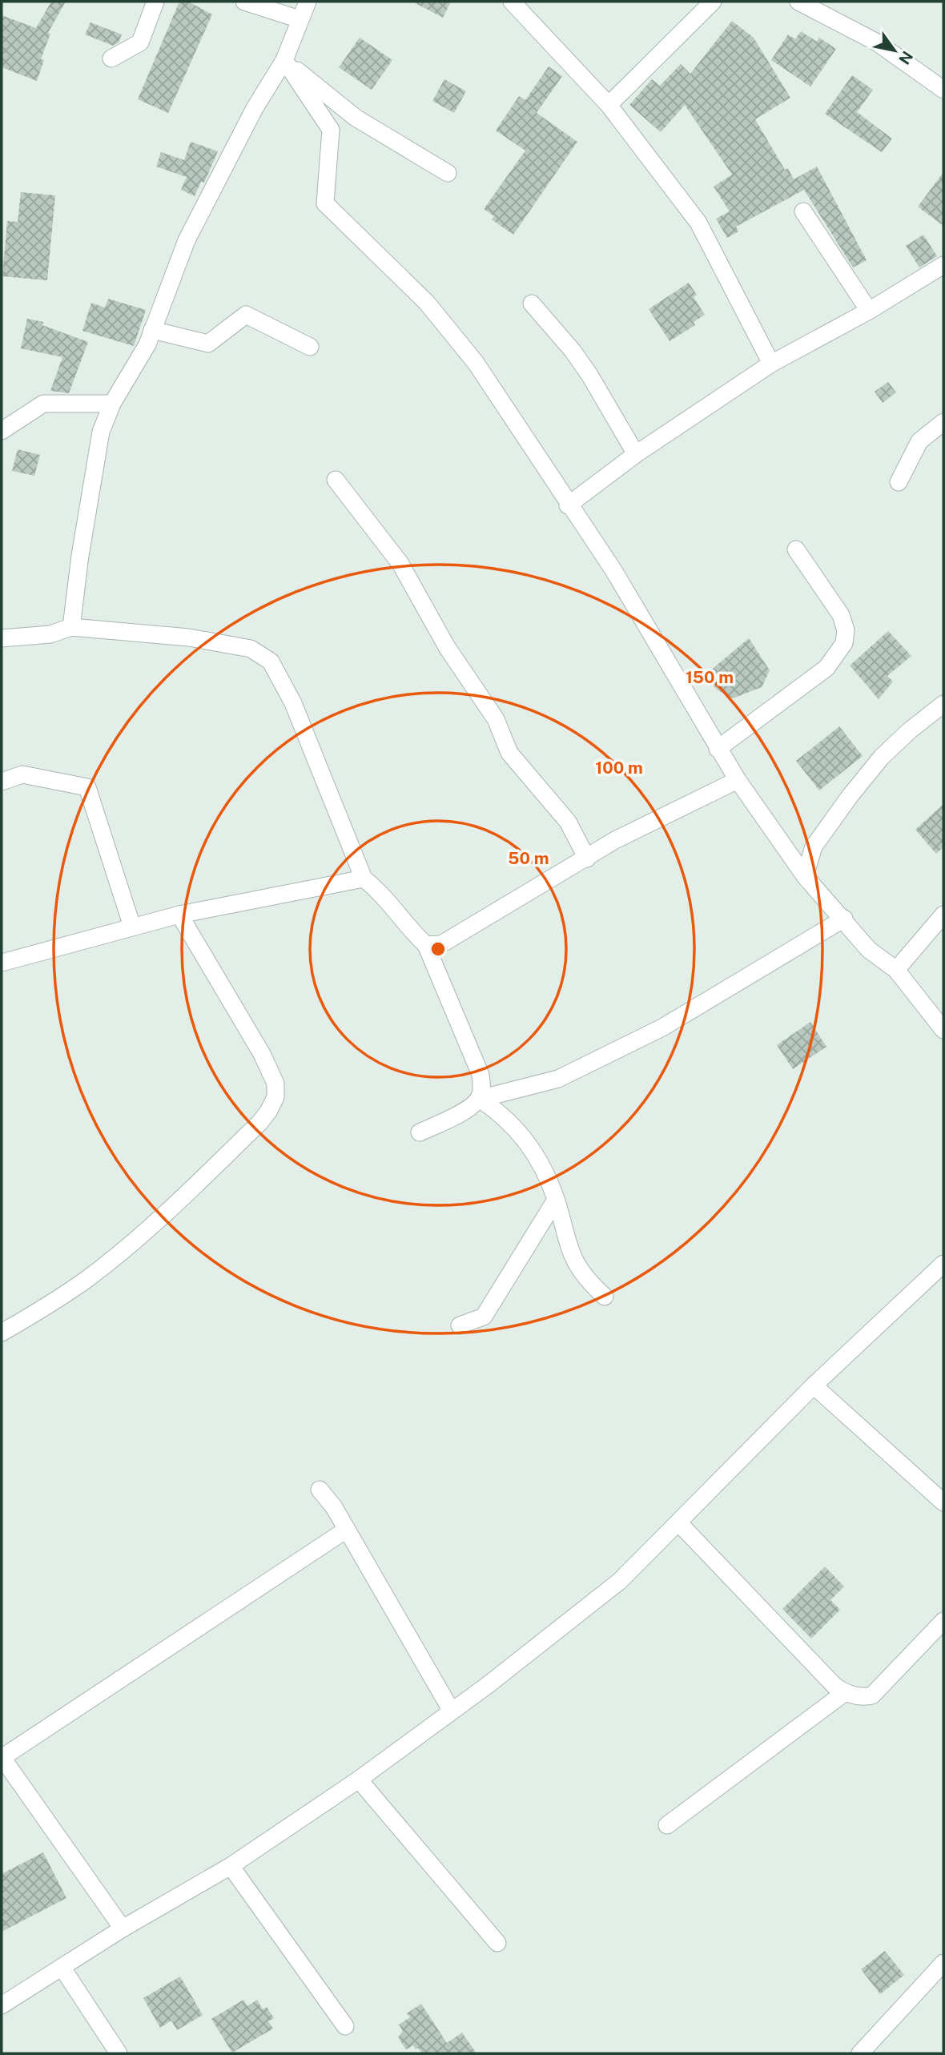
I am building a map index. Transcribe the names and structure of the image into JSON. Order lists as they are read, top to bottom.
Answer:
{
  "north": "bottom right",
  "rings": ["150 m", "100 m", "50 m"]
}
